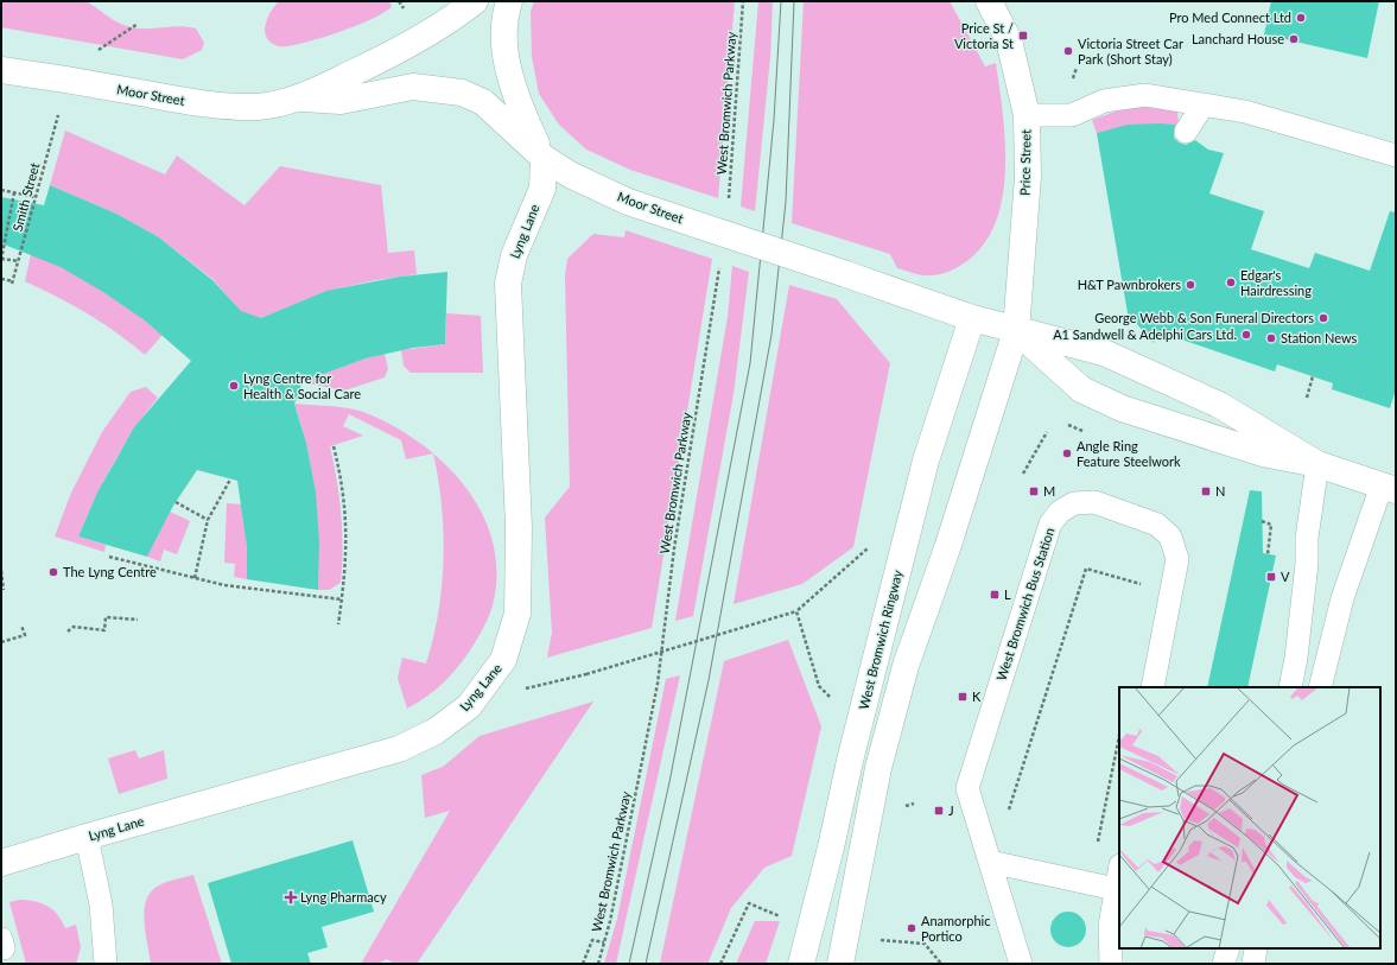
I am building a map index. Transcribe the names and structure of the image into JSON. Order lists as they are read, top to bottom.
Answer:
{
  "streets": {
    "street": [
      "Moor Street",
      "Price Street",
      "Lyng Lane",
      "West Bromwich Ringway"
    ],
    "lane": ["West Bromwich Bus Station"],
    "path": ["West Bromwich Parkway", "Smith Street"]
  },
  "crossings": [
    ["Moor Street", "Price Street"],
    ["Moor Street", "Lyng Lane"],
    ["Moor Street", "West Bromwich Ringway"]
  ],
  "places": {
    "other": [
      "Pro Med Connect Ltd",
      "Lanchard House",
      "Victoria Street Car Park (Short Stay)",
      "Edgar's Hairdressing",
      "H&T Pawnbrokers",
      "George Webb & Son Funeral Directors",
      "A1 Sandwell & Adelphi Cars Ltd.",
      "Station News",
      "Lyng Centre for Health & Social Care",
      "Angle Ring Feature Steelwork",
      "The Lyng Centre",
      "Anamorphic Portico"
    ],
    "transit": [
      "Price St / Victoria St",
      "M",
      "N",
      "V",
      "L",
      "K",
      "J"
    ],
    "health": ["Lyng Pharmacy"]
  }
}
